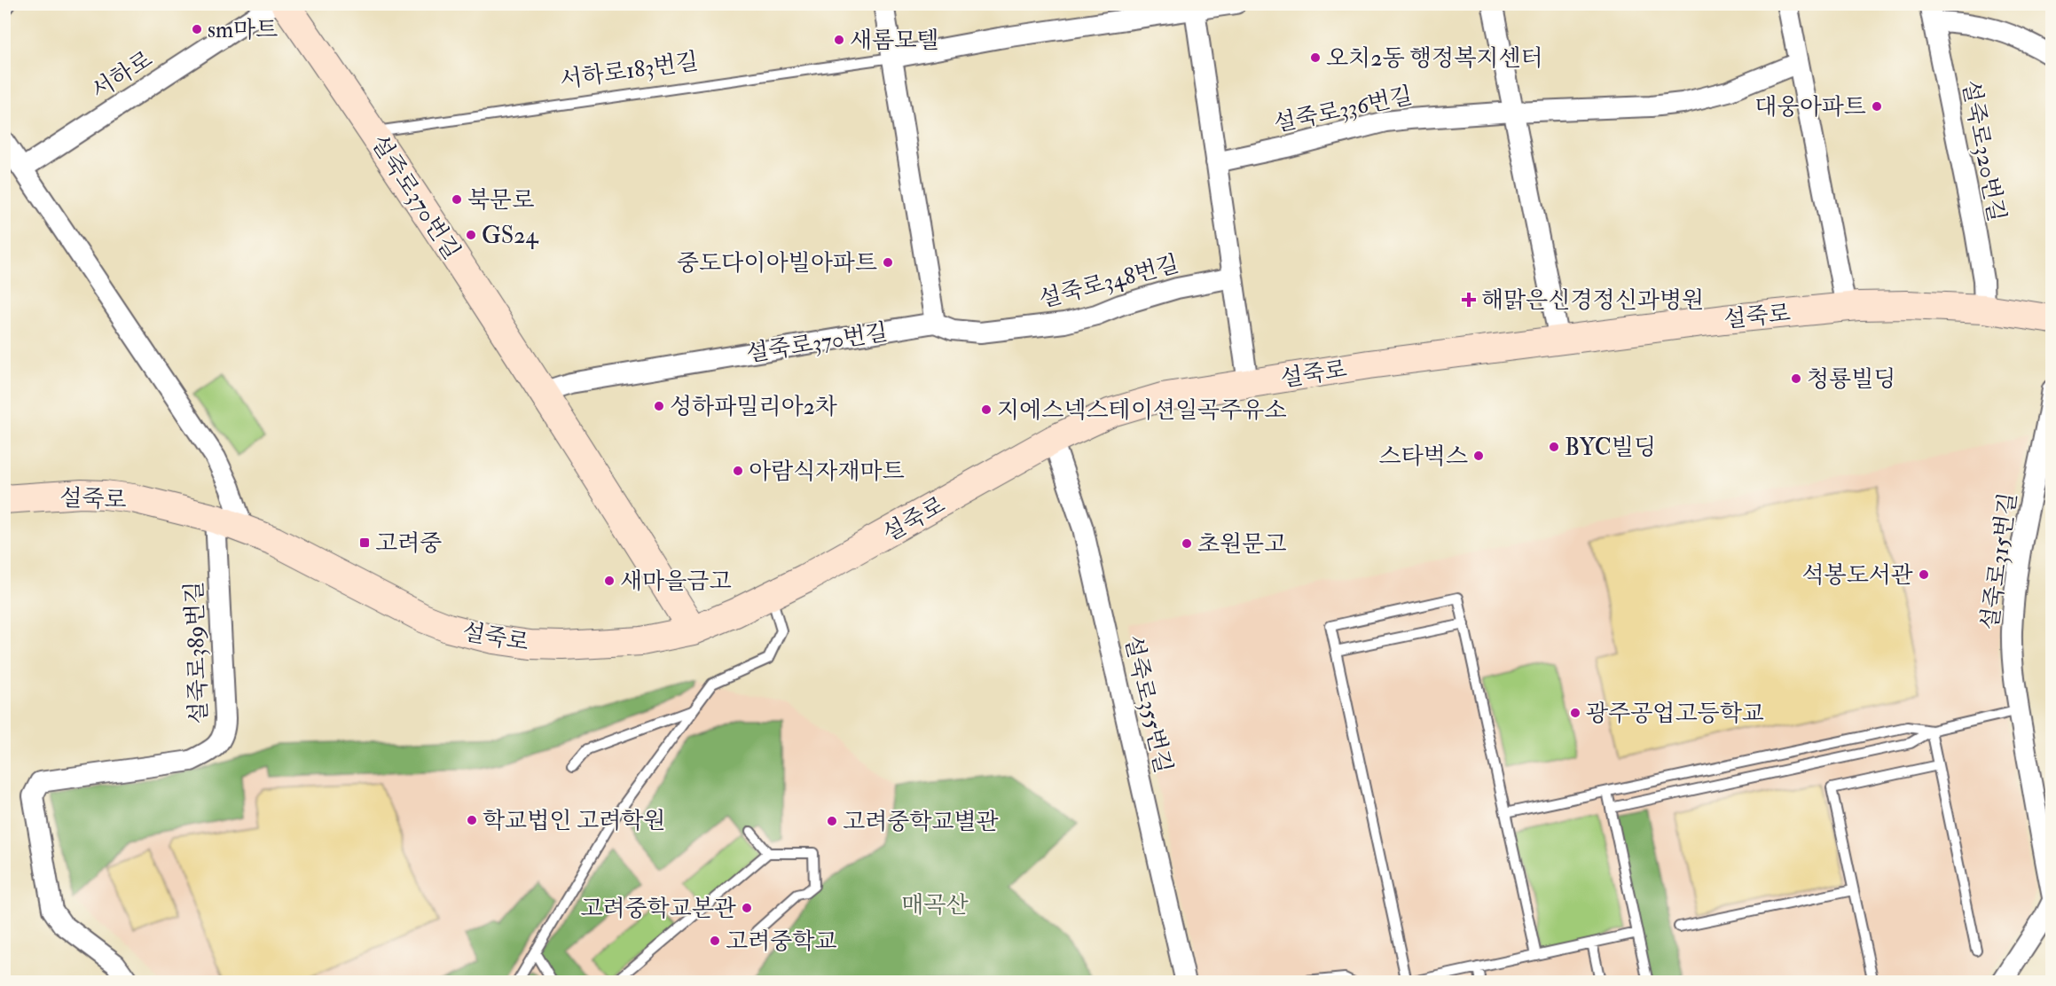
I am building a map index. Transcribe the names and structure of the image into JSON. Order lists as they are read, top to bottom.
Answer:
{
  "streets": {
    "main road": ["설죽로370번길", "설죽로"],
    "street": [
      "서하로183번길",
      "서하로",
      "설죽로336번길",
      "설죽로320번길",
      "설죽로348번길",
      "설죽로315번길",
      "설죽로389번길",
      "설죽로355번길"
    ]
  },
  "crossings": [
    ["서하로183번길", "설죽로370번길"],
    ["설죽로320번길", "설죽로"],
    ["설죽로370번길", "설죽로348번길"],
    ["설죽로370번길", "설죽로"],
    ["설죽로", "설죽로389번길"],
    ["설죽로", "설죽로355번길"]
  ],
  "parks": ["매곡산"],
  "places": {
    "other": [
      "sm마트",
      "새롬모텔",
      "오치2동 행정복지센터",
      "대웅아파트",
      "북문로",
      "GS24",
      "중도다이아빌아파트",
      "청룡빌딩",
      "성하파밀리아2차",
      "지에스넥스테이션일곡주유소",
      "BYC빌딩",
      "스타벅스",
      "아람식자재마트",
      "초원문고",
      "석봉도서관",
      "새마을금고",
      "광주공업고등학교",
      "학교법인 고려학원",
      "고려중학교별관",
      "고려중학교본관",
      "고려중학교"
    ],
    "health": ["해맑은신경정신과병원"],
    "transit": ["고려중"]
  }
}
